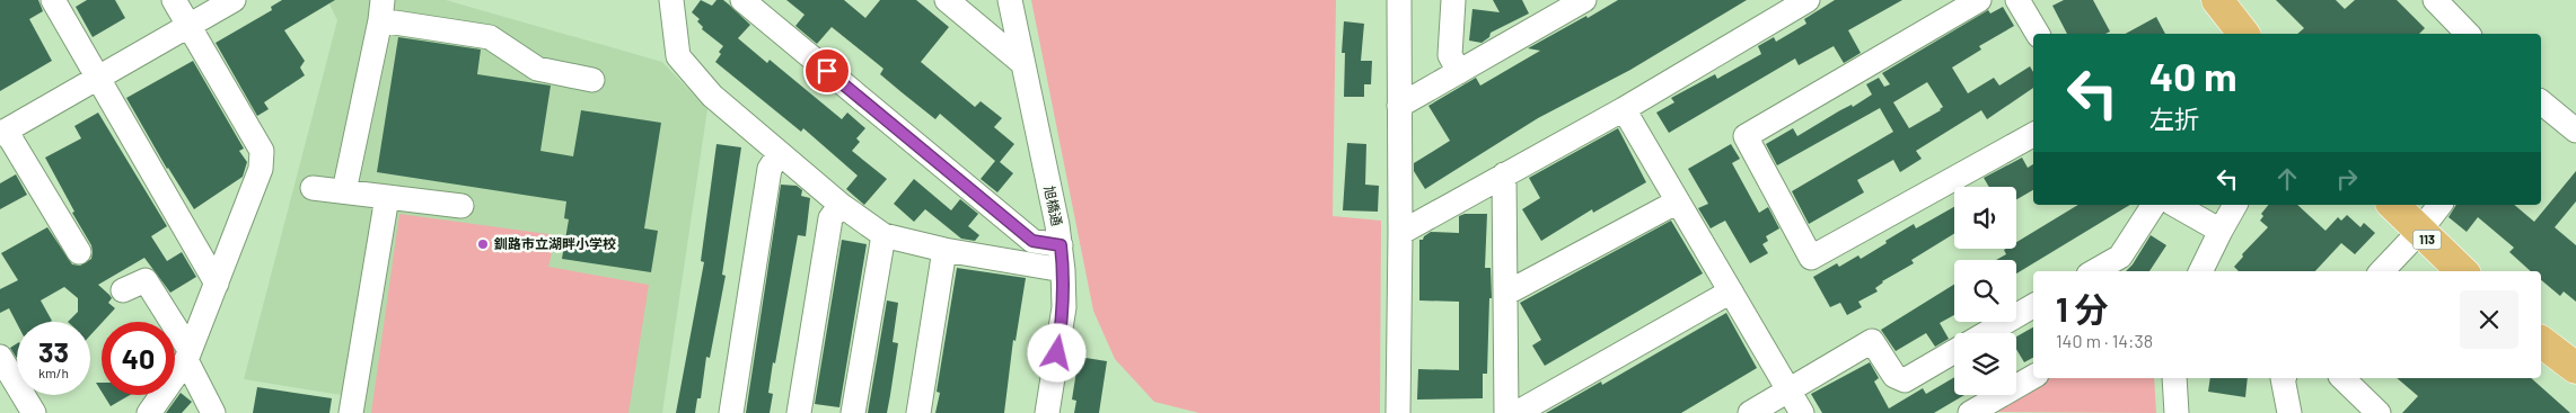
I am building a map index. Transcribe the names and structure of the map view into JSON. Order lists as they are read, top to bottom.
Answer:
{
  "streets": {
    "main road": ["113"],
    "street": ["旭橋通"]
  },
  "places": ["釧路市立湖畔小学校"],
  "page": {
    "turn": ["40 m", "左折"],
    "heading": ["1 分", "140 m · 14:38"],
    "speed": "33 km/h",
    "limit": "40"
  }
}
